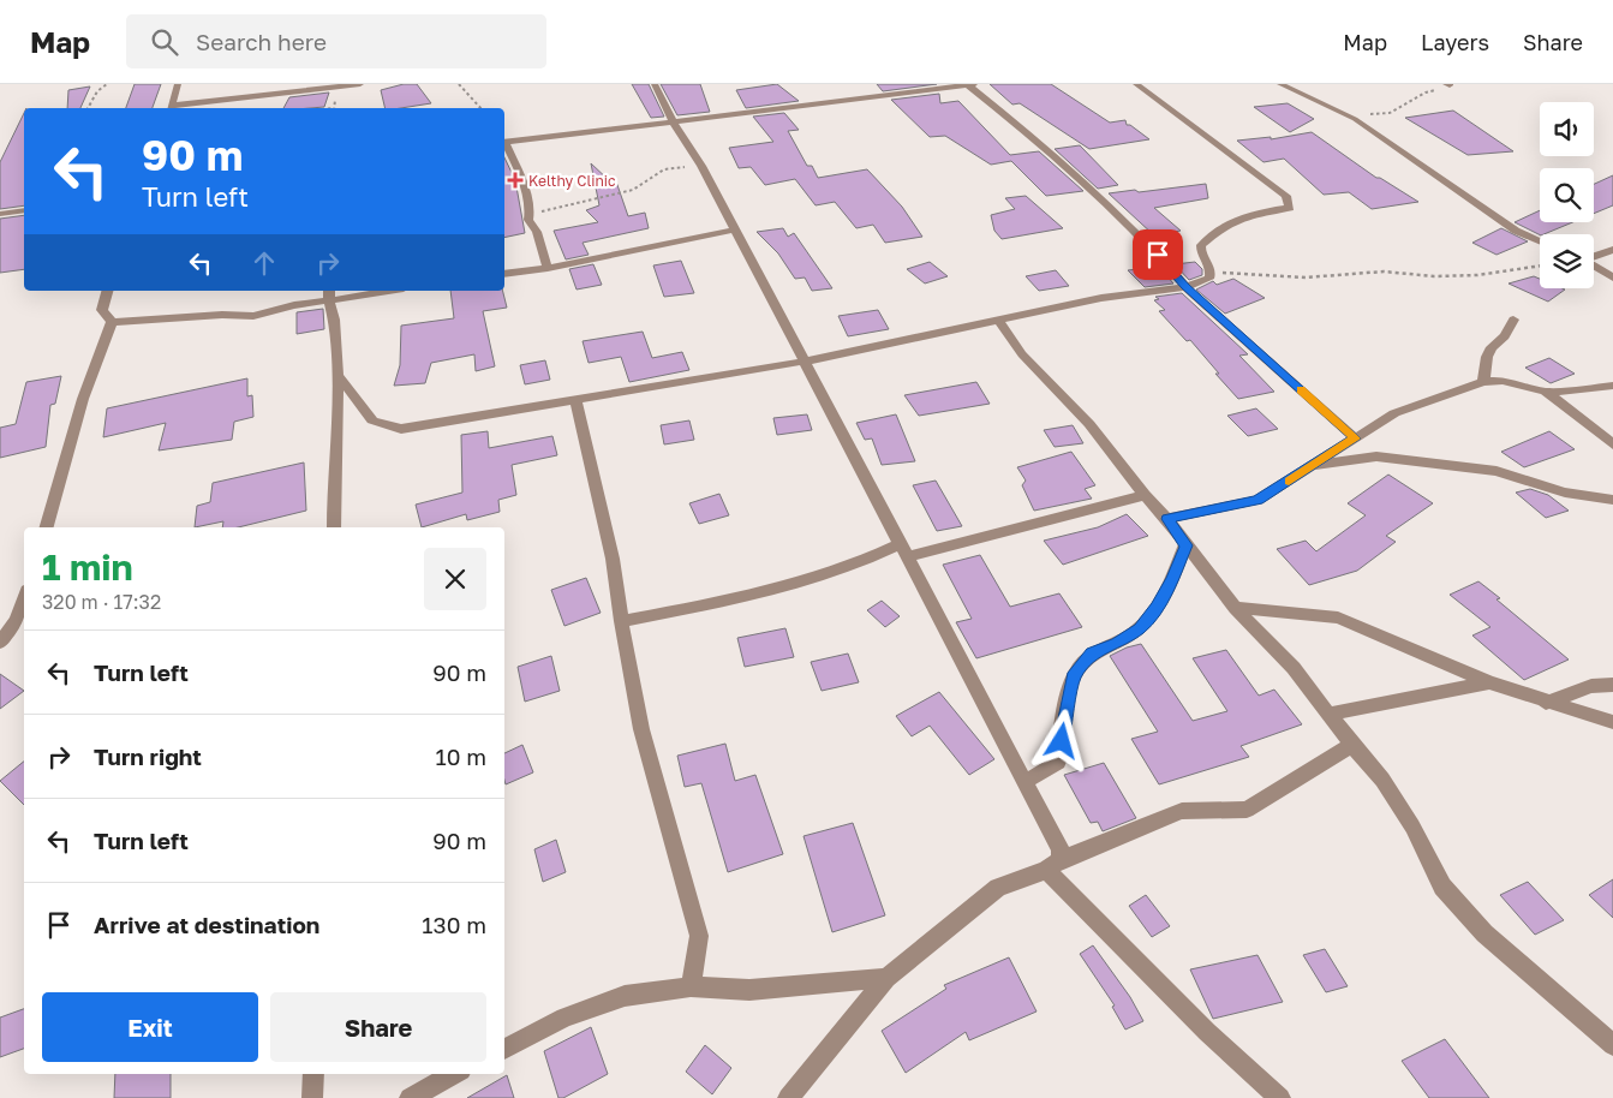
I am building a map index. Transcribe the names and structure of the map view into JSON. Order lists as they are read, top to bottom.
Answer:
{
  "places": {
    "health": ["Kelthy Clinic"]
  },
  "page": {
    "header": "Map",
    "search": "Search here",
    "nav": ["Map", "Layers", "Share"],
    "turn": ["90 m", "Turn left"],
    "heading": ["1 min", "320 m · 17:32"],
    "list": [
      {
        "name": "Turn left",
        "value": "90 m"
      },
      {
        "name": "Turn right",
        "value": "10 m"
      },
      {
        "name": "Turn left",
        "value": "90 m"
      },
      {
        "name": "Arrive at destination",
        "value": "130 m"
      }
    ],
    "buttons": ["Exit", "Share"]
  }
}
